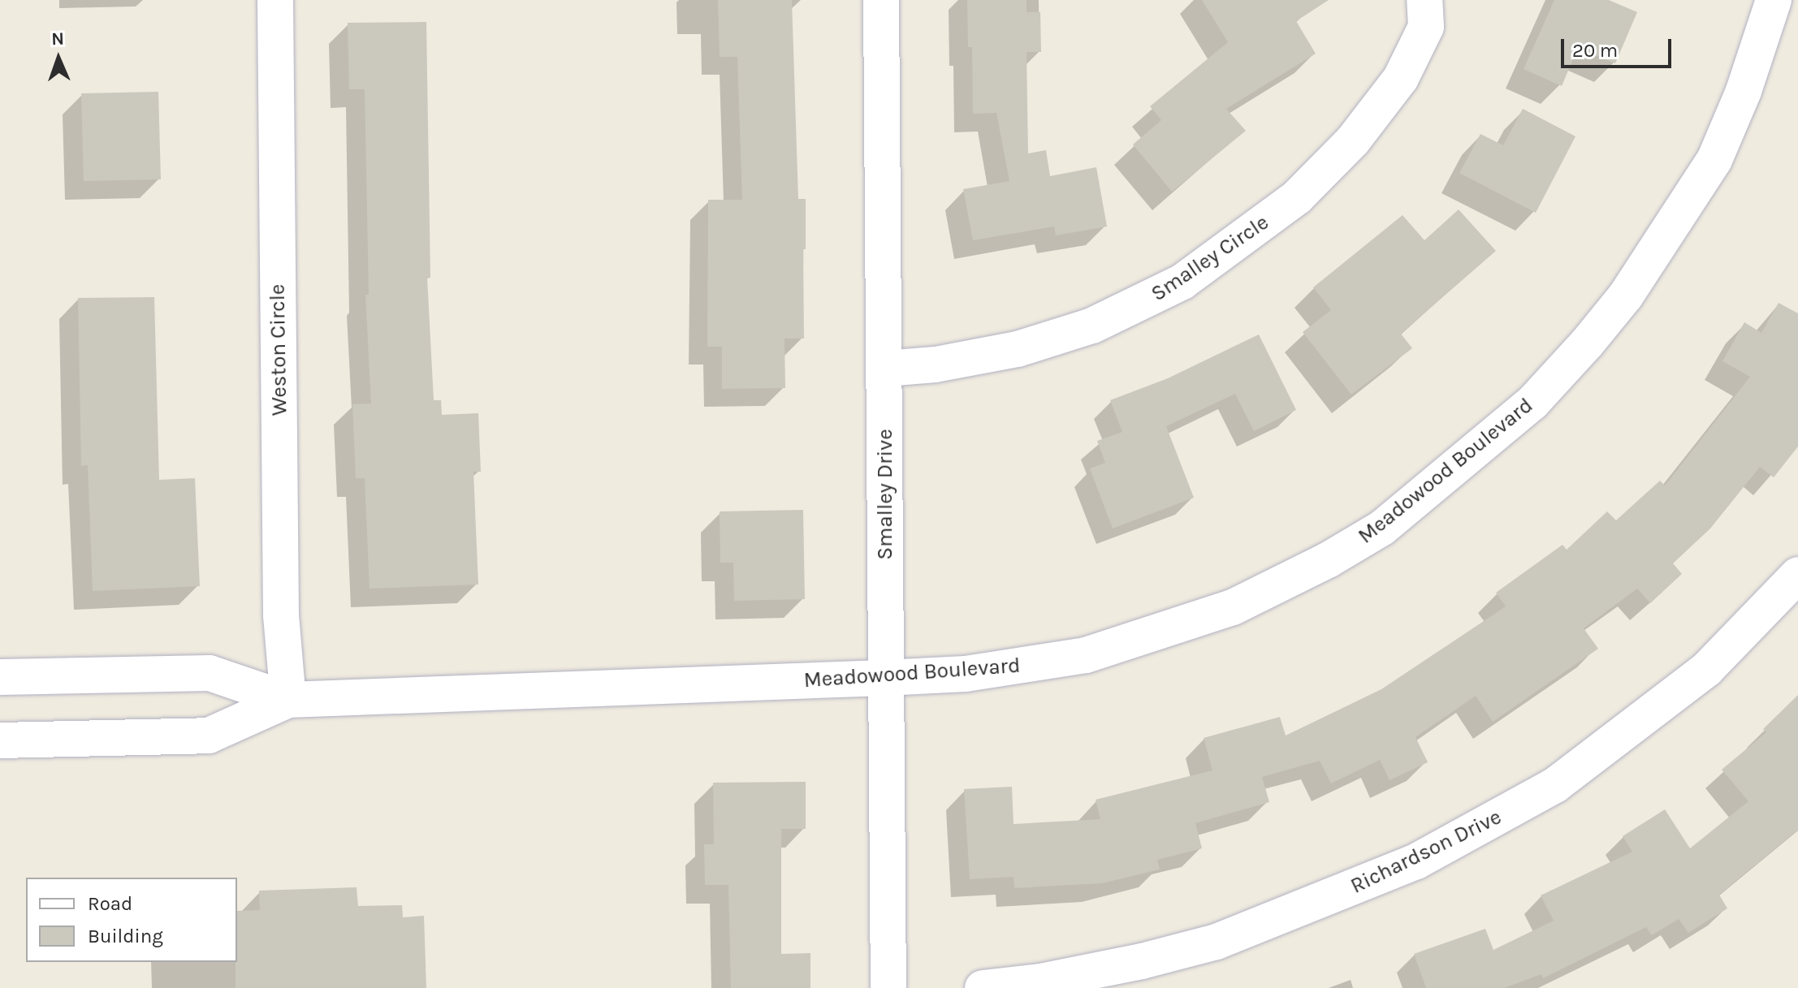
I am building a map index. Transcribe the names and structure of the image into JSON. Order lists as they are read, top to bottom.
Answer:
{
  "streets": {
    "street": [
      "Smalley Circle",
      "Weston Circle",
      "Meadowood Boulevard",
      "Smalley Drive",
      "Richardson Drive"
    ]
  },
  "crossings": [
    ["Smalley Circle", "Smalley Drive"],
    ["Weston Circle", "Meadowood Boulevard"],
    ["Meadowood Boulevard", "Smalley Drive"]
  ],
  "legend": ["Road", "Building"],
  "scale_bar": "20 m",
  "north": "top"
}
